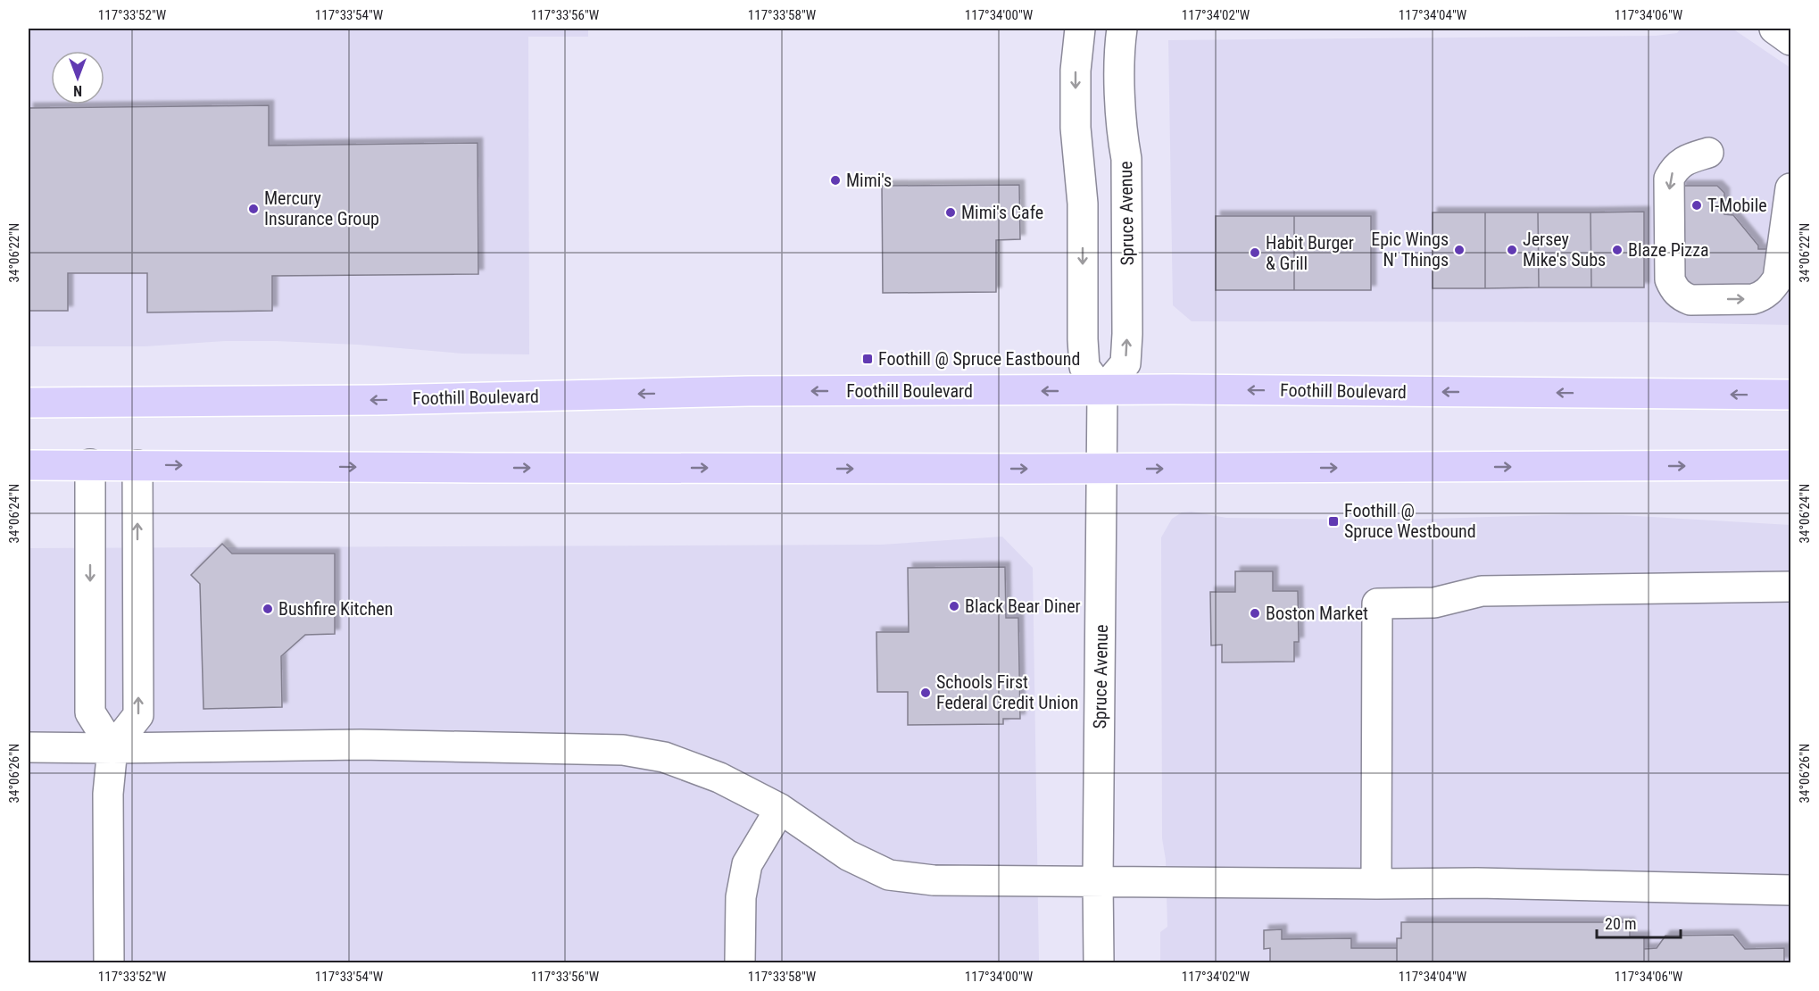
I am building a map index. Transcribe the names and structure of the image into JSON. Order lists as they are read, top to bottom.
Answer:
{
  "streets": {
    "main road": ["Foothill Boulevard"],
    "street": ["Spruce Avenue"]
  },
  "crossings": [
    ["Spruce Avenue", "Foothill Boulevard"]
  ],
  "places": {
    "other": [
      "Mimi's",
      "T-Mobile",
      "Mercury Insurance Group",
      "Mimi's Cafe",
      "Epic Wings N' Things",
      "Jersey Mike's Subs",
      "Blaze Pizza",
      "Habit Burger & Grill",
      "Black Bear Diner",
      "Bushfire Kitchen",
      "Boston Market",
      "Schools First Federal Credit Union"
    ],
    "transit": ["Foothill @ Spruce Eastbound", "Foothill @ Spruce Westbound"]
  },
  "scale_bar": "20 m",
  "north": "bottom",
  "coordinates": [
    "117°33'52\"W",
    "117°33'54\"W",
    "117°33'56\"W",
    "117°33'58\"W",
    "117°34'00\"W",
    "117°34'02\"W",
    "117°34'04\"W",
    "117°34'06\"W",
    "34°06'22\"N",
    "34°06'24\"N",
    "34°06'26\"N"
  ]
}
